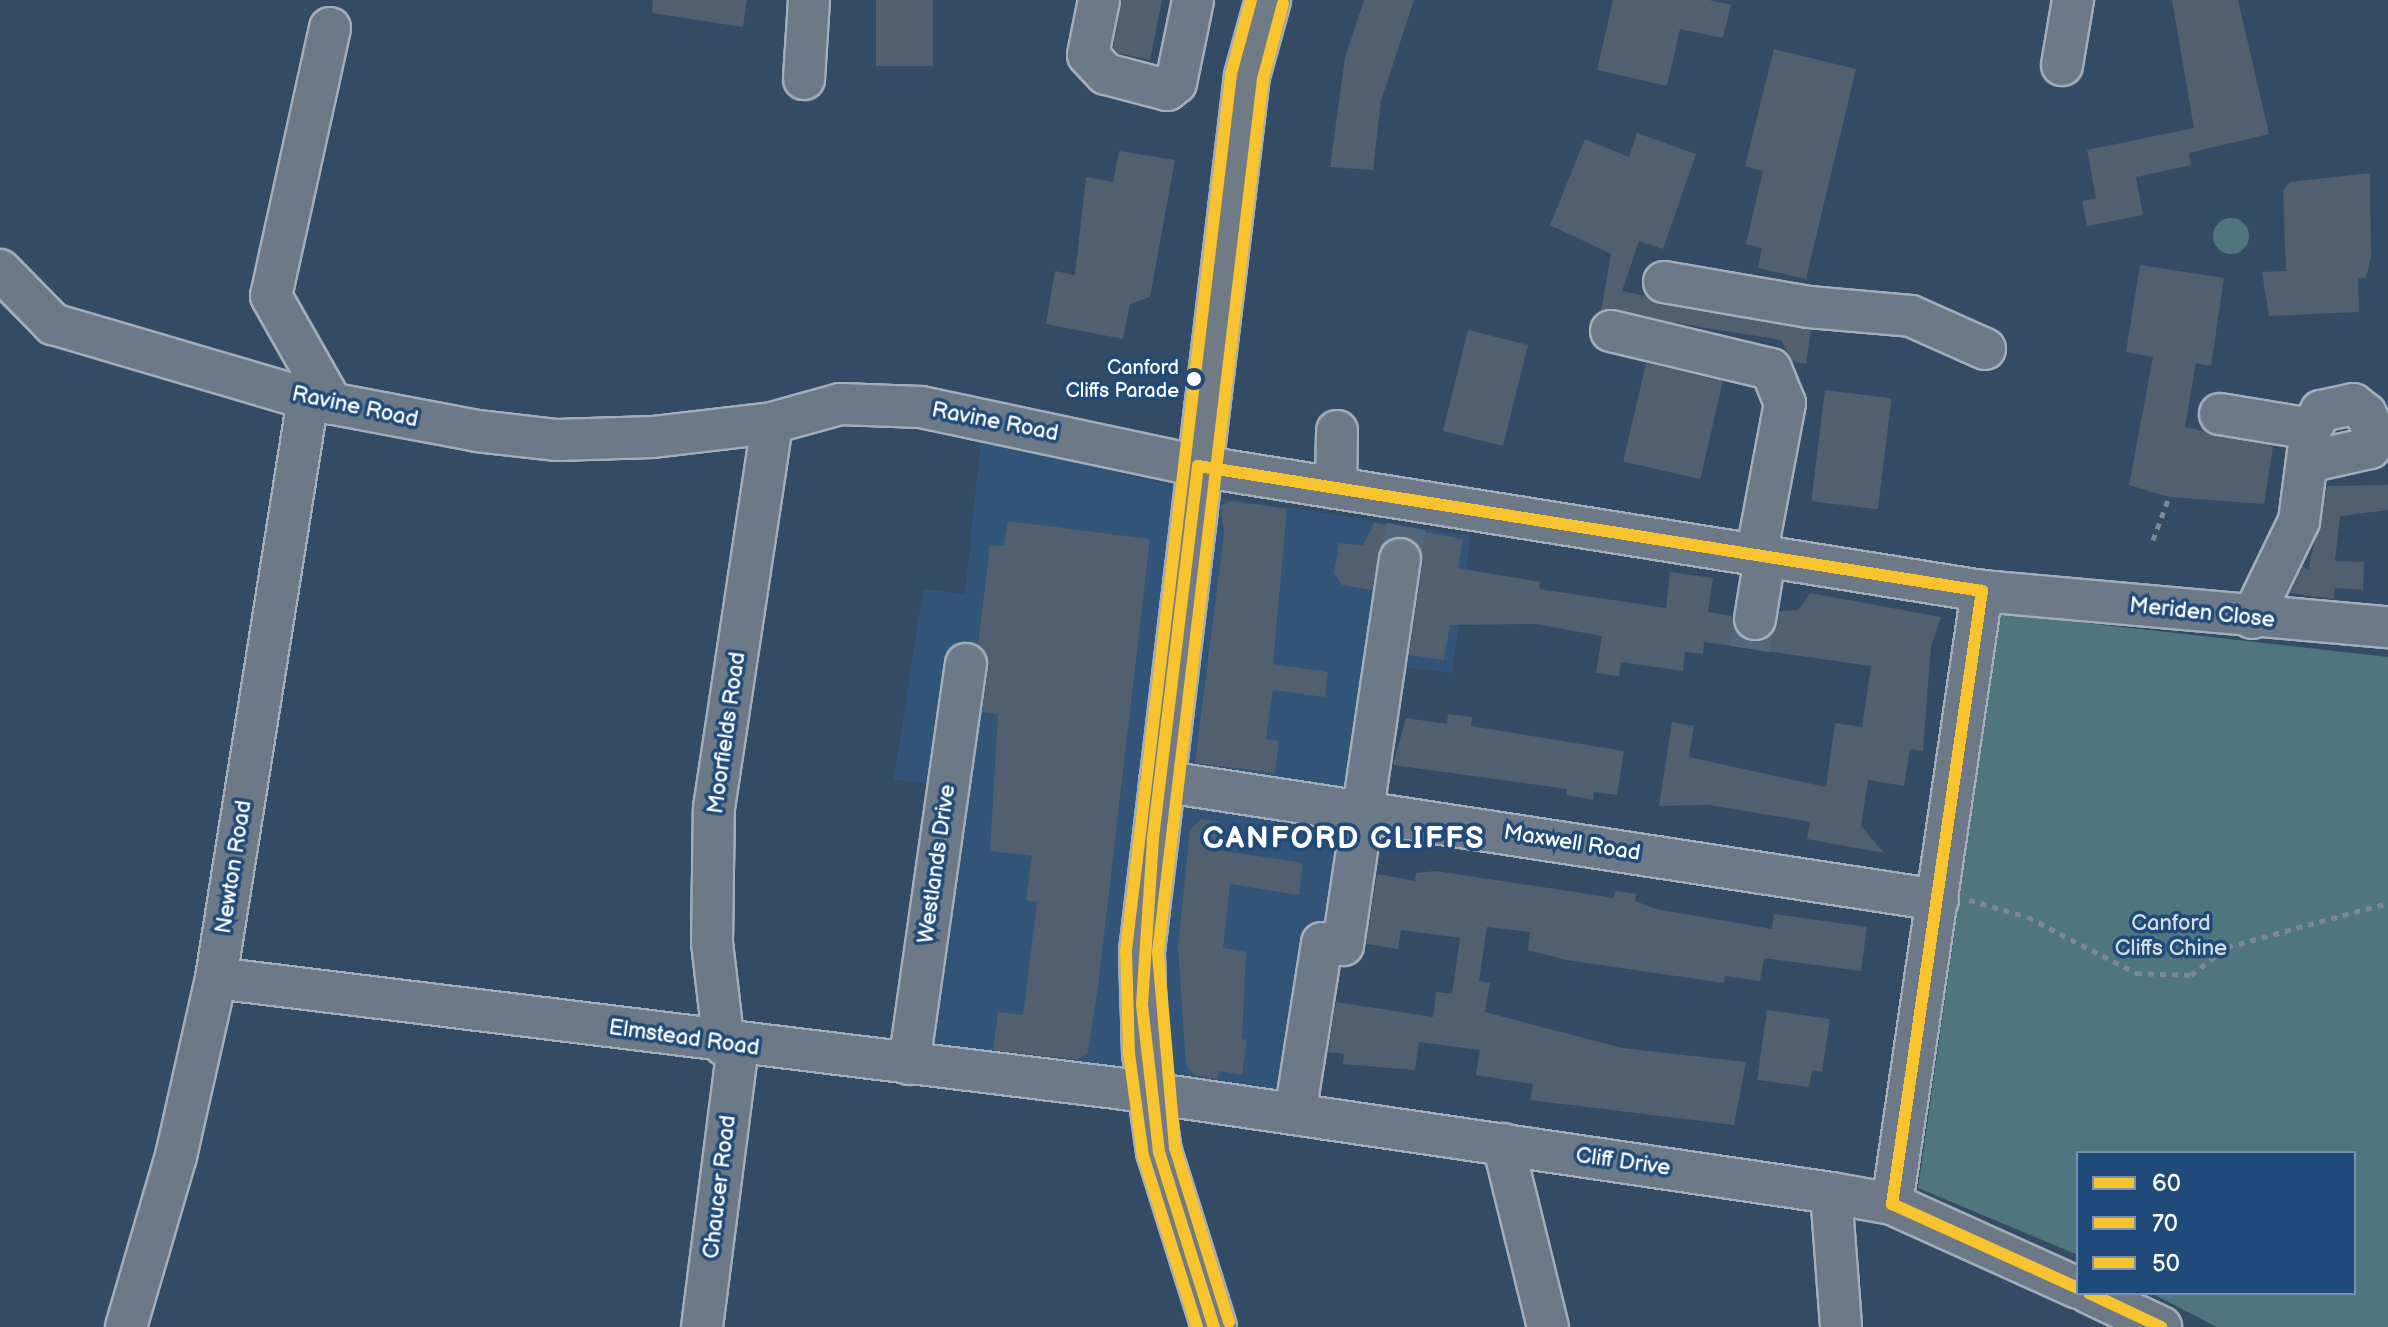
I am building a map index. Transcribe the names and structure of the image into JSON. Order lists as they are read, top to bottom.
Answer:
{
  "streets": {
    "street": [
      "Ravine Road",
      "Meriden Close",
      "Moorfields Road",
      "Maxwell Road",
      "Westlands Drive",
      "Newton Road",
      "Elmstead Road",
      "Cliff Drive",
      "Chaucer Road"
    ]
  },
  "crossings": [
    ["Ravine Road", "Meriden Close"],
    ["Ravine Road", "Moorfields Road"],
    ["Ravine Road", "Newton Road"],
    ["Moorfields Road", "Elmstead Road"],
    ["Moorfields Road", "Chaucer Road"],
    ["Westlands Drive", "Elmstead Road"],
    ["Newton Road", "Elmstead Road"],
    ["Elmstead Road", "Cliff Drive"],
    ["Elmstead Road", "Chaucer Road"]
  ],
  "districts": ["CANFORD CLIFFS"],
  "parks": ["Canford Cliffs Chine"],
  "places": ["Canford Cliffs Parade"],
  "lines": ["transit line 50", "transit line 70", "transit line 60"],
  "legend": ["60", "70", "50"]
}
